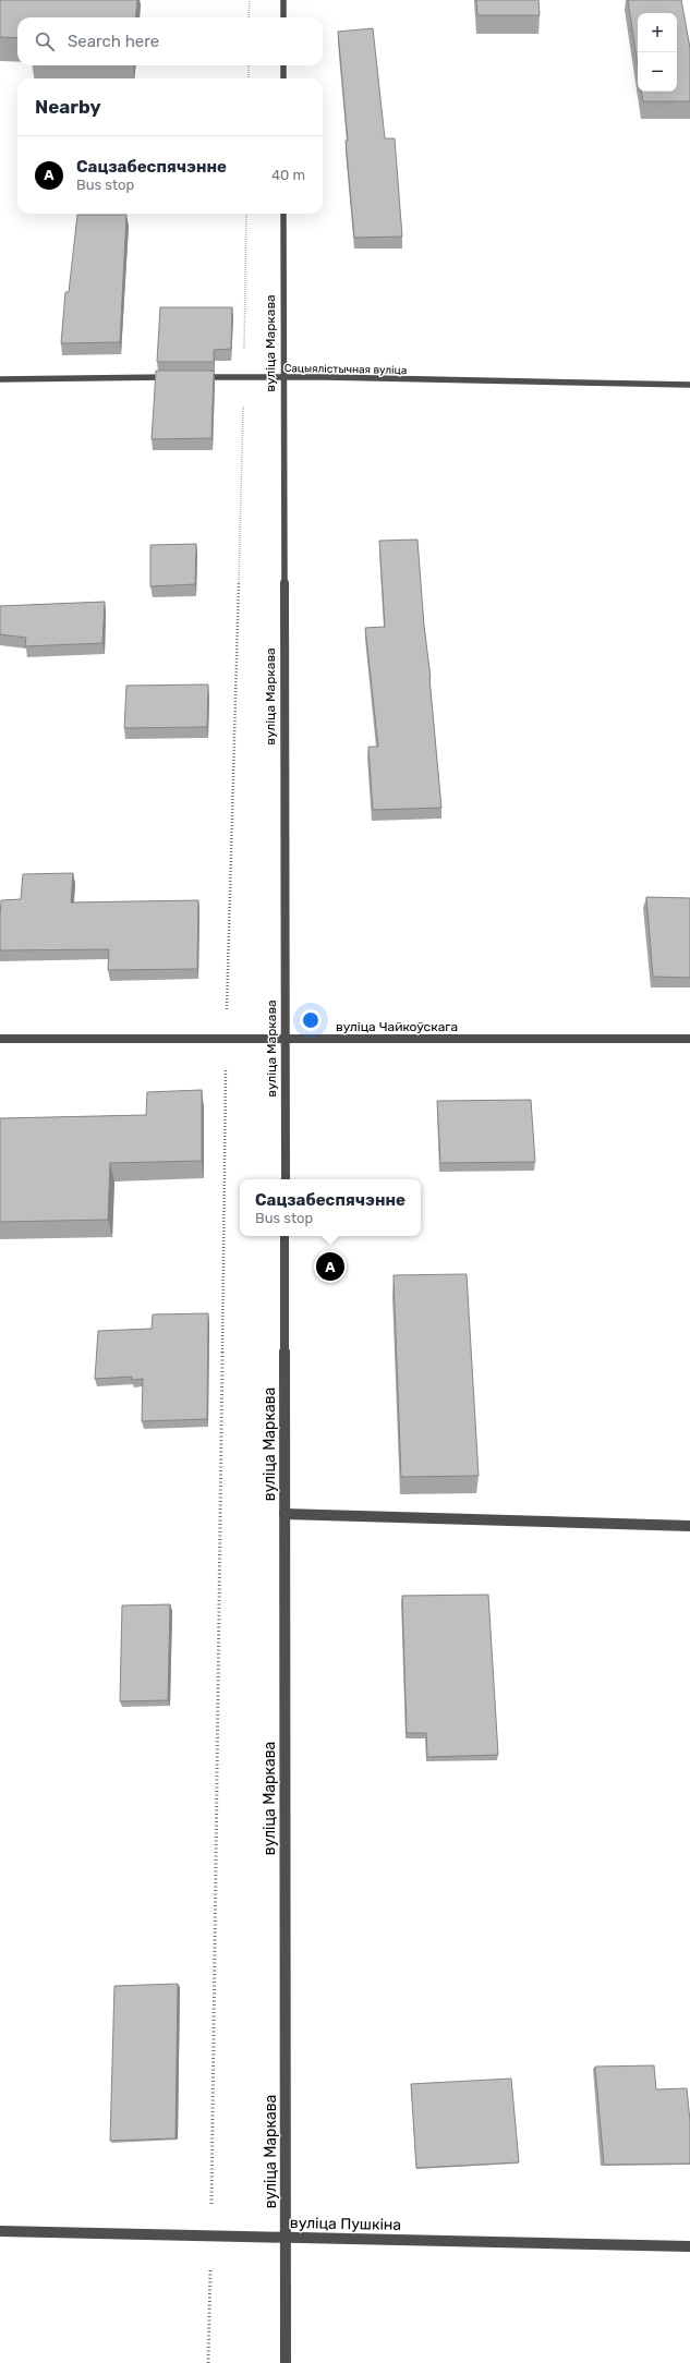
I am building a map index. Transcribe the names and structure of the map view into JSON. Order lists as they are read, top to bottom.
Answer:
{
  "streets": {
    "street": [
      "вуліца Маркава",
      "Сацыялістычная вуліца",
      "вуліца Чайкоўскага",
      "вуліца Пушкіна"
    ]
  },
  "crossings": [
    ["вуліца Маркава", "Сацыялістычная вуліца"],
    ["вуліца Маркава", "вуліца Чайкоўскага"],
    ["вуліца Маркава", "вуліца Пушкіна"]
  ],
  "page": {
    "map_buttons": ["+", "−"],
    "search": "Search here",
    "heading": "Nearby",
    "list": [
      {
        "mark": "A",
        "name": "Сацзабеспячэнне",
        "note": "Bus stop",
        "value": "40 m"
      }
    ],
    "popup": ["Сацзабеспячэнне", "Bus stop"],
    "pins": "A"
  }
}
